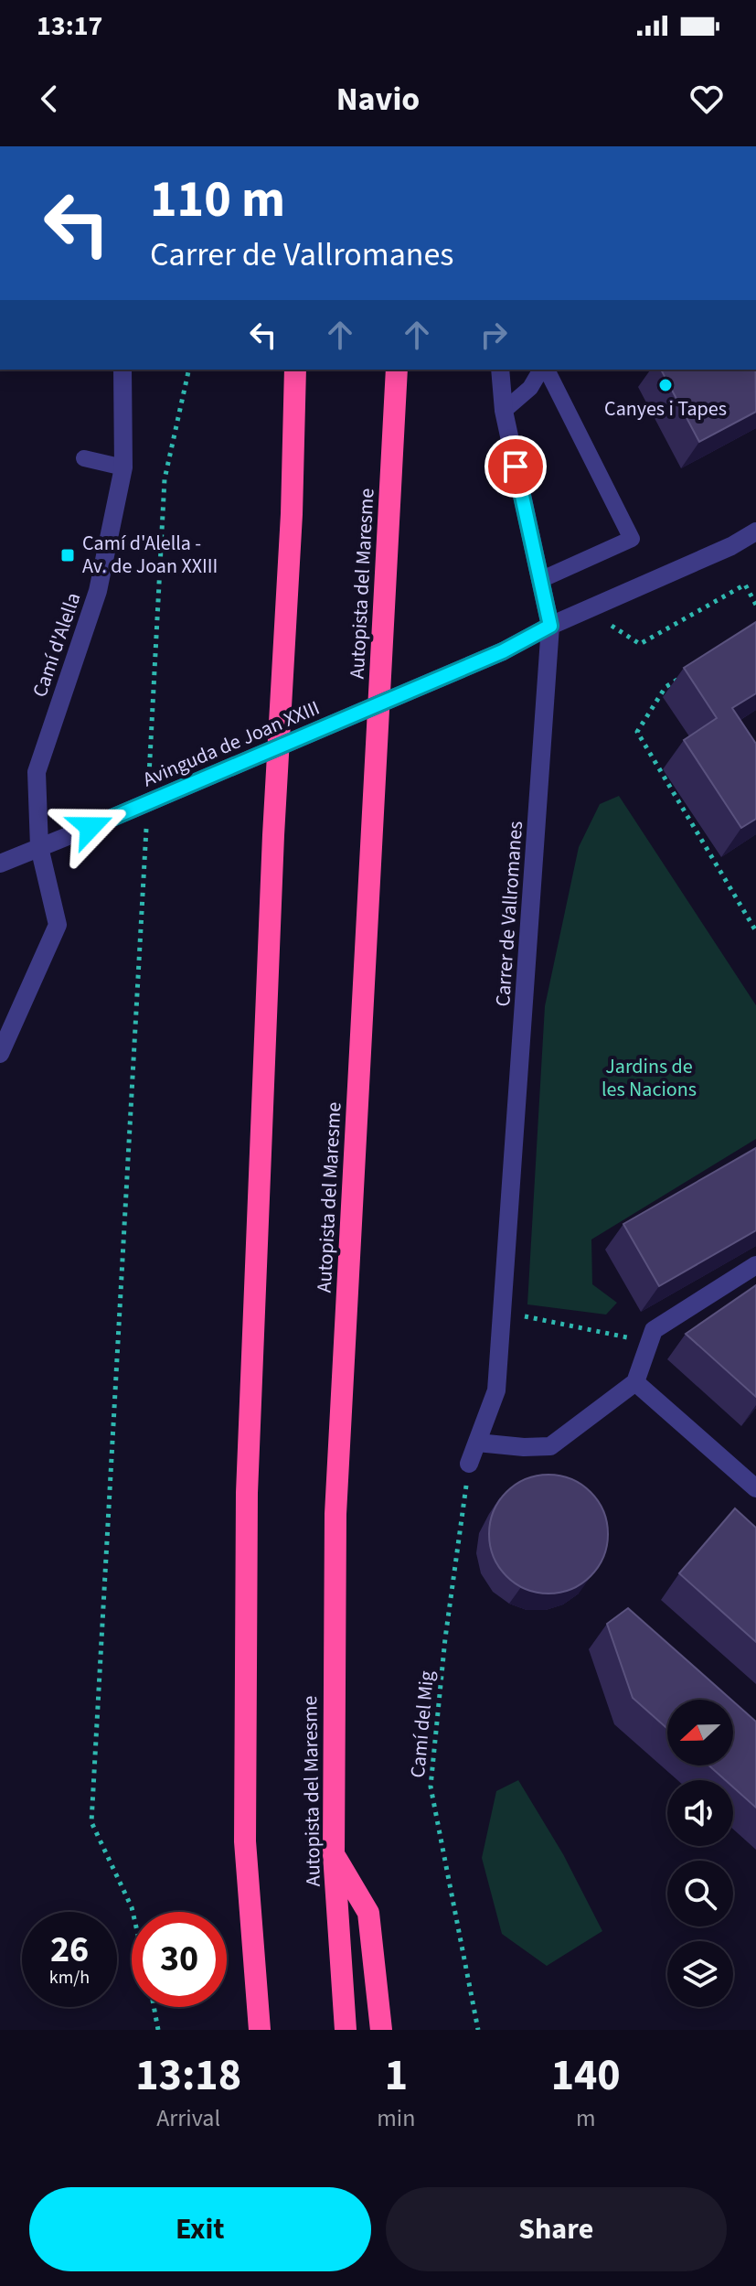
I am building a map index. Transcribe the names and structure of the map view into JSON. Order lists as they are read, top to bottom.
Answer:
{
  "streets": {
    "highway": ["Autopista del Maresme"],
    "street": ["Camí d'Alella", "Avinguda de Joan XXIII", "Carrer de Vallromanes"],
    "path": ["Camí del Mig"]
  },
  "crossings": [
    ["Camí d'Alella", "Avinguda de Joan XXIII"],
    ["Avinguda de Joan XXIII", "Carrer de Vallromanes"],
    ["Carrer de Vallromanes", "Camí del Mig"]
  ],
  "parks": ["Jardins de les Nacions"],
  "places": {
    "other": ["Canyes i Tapes"],
    "transit": ["Camí d'Alella - Av. de Joan XXIII"]
  },
  "north": "left",
  "page": {
    "status": "13:17",
    "header": "Navio",
    "turn": ["110 m", "Carrer de Vallromanes"],
    "speed": "26 km/h",
    "limit": "30",
    "eta": [
      "13:18",
      "Arrival",
      "1",
      "min",
      "140",
      "m"
    ],
    "buttons": ["Exit", "Share"]
  }
}
